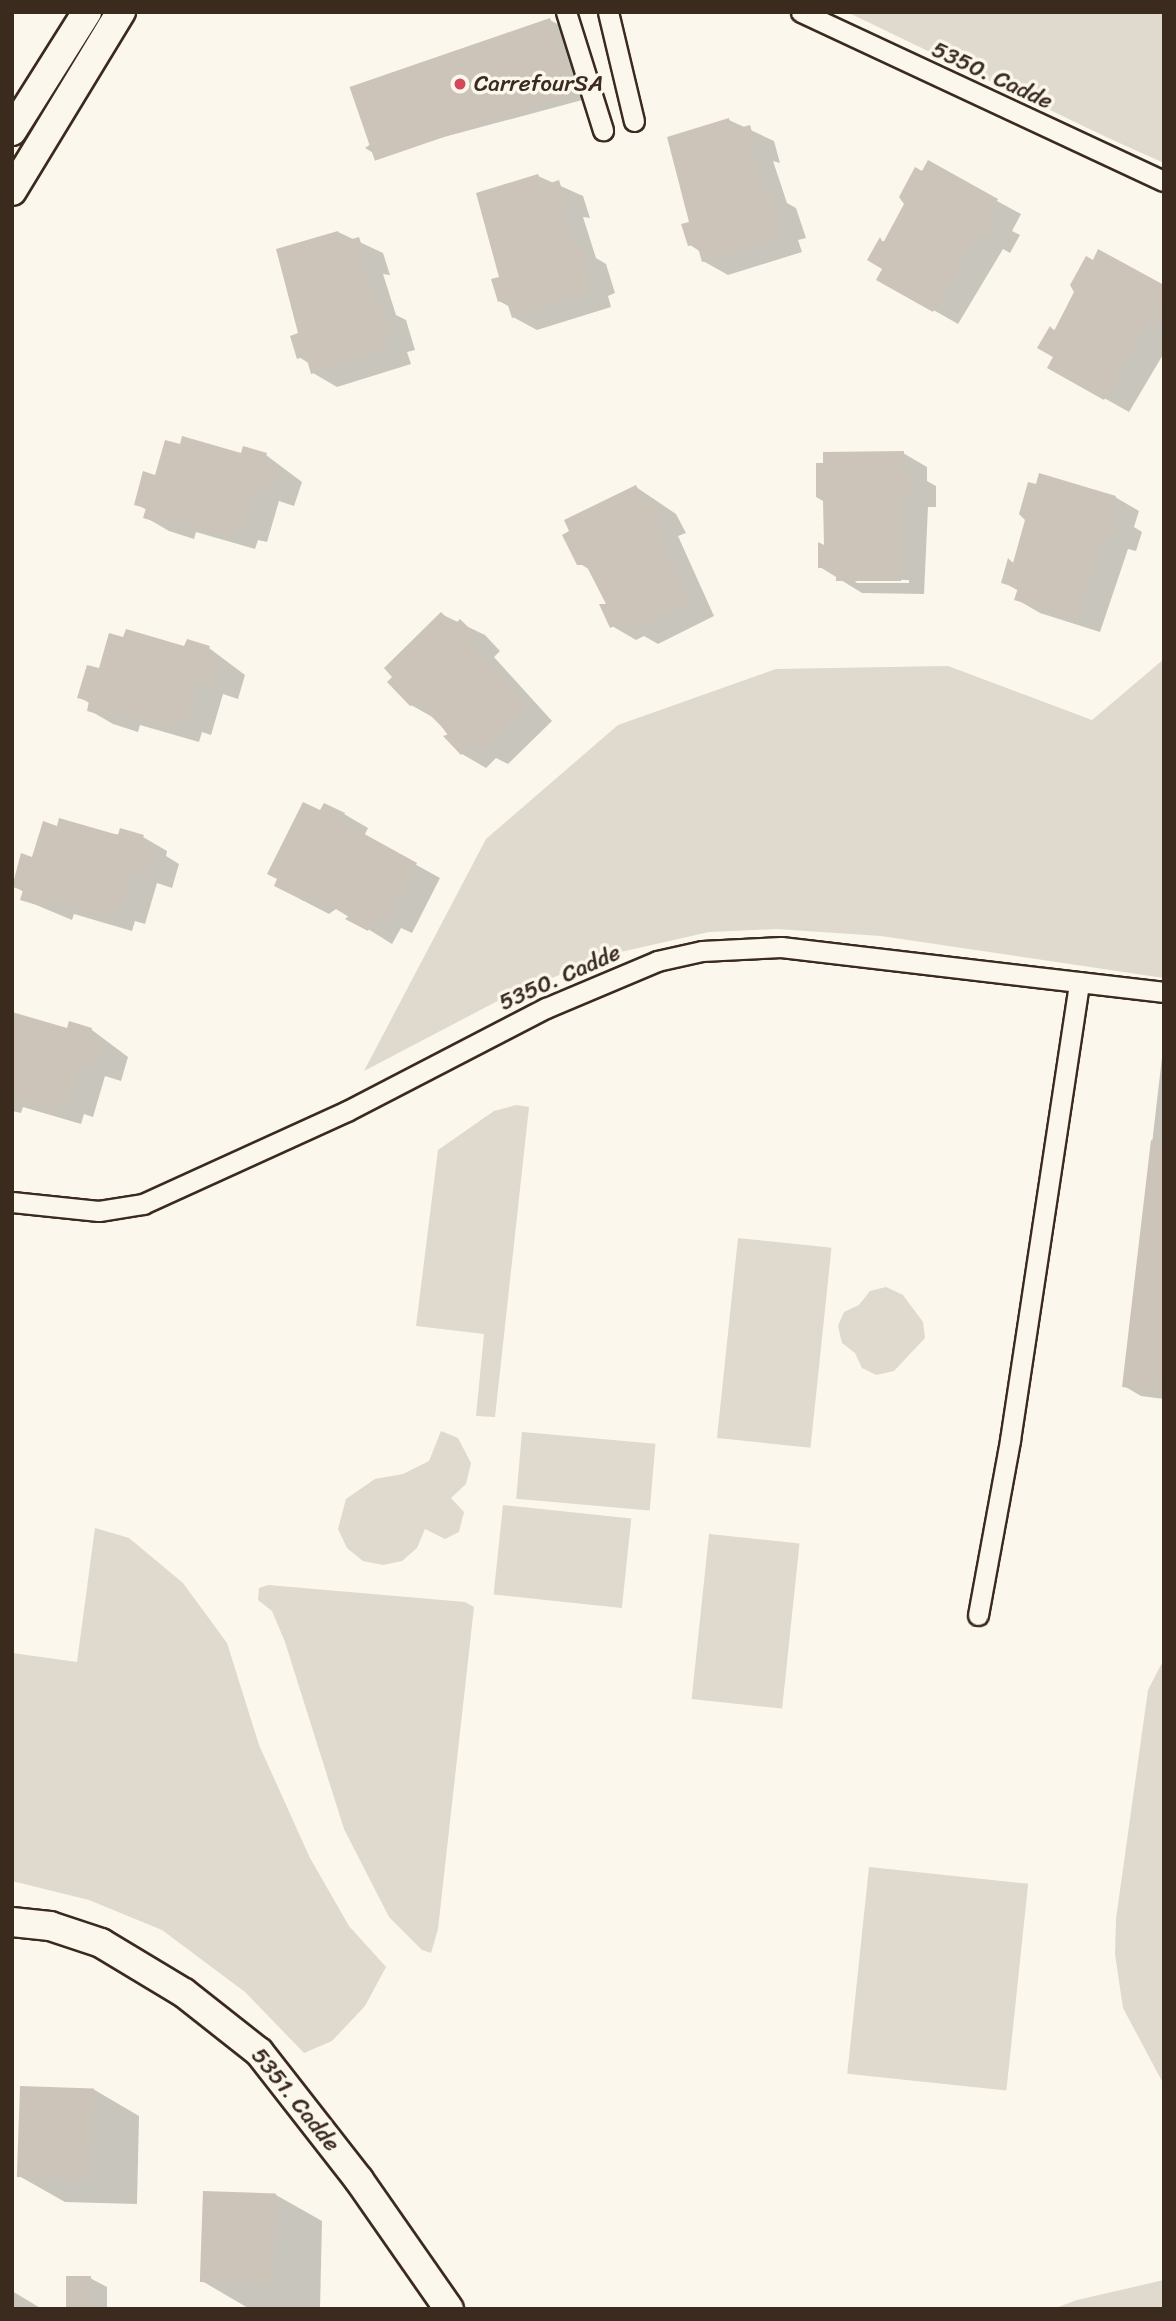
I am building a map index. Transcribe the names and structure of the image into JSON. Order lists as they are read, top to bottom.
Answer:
{
  "streets": {
    "street": ["5350. Cadde", "5351. Cadde"]
  },
  "places": ["CarrefourSA"]
}
